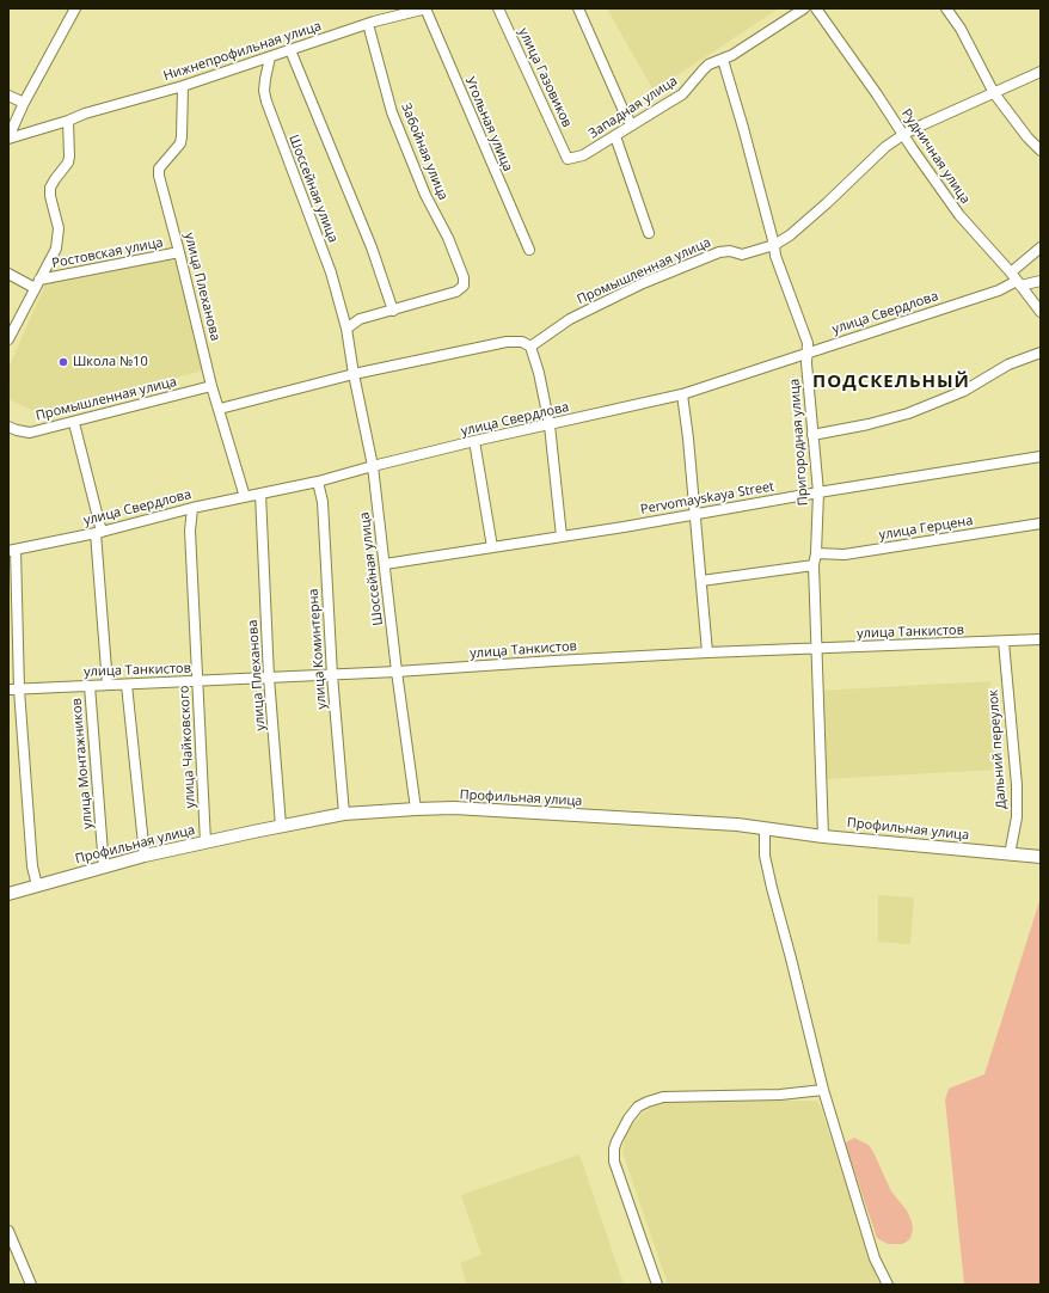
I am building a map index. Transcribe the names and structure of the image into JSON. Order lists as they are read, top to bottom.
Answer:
{
  "streets": {
    "main road": ["Профильная улица"],
    "street": [
      "Нижнепрофильная улица",
      "улица Газовиков",
      "Западная улица",
      "Угольная улица",
      "Забойная улица",
      "Рудничная улица",
      "Шоссейная улица",
      "Ростовская улица",
      "Промышленная улица",
      "улица Плеханова",
      "улица Свердлова",
      "Пригородная улица",
      "Pervomayskaya Street",
      "улица Герцена",
      "улица Танкистов",
      "улица Коминтерна",
      "улица Чайковского",
      "Дальний переулок",
      "улица Монтажников"
    ]
  },
  "crossings": [
    ["Нижнепрофильная улица", "Угольная улица"],
    ["Нижнепрофильная улица", "Забойная улица"],
    ["Нижнепрофильная улица", "Шоссейная улица"],
    ["Нижнепрофильная улица", "улица Плеханова"],
    ["улица Газовиков", "Западная улица"],
    ["Западная улица", "Пригородная улица"],
    ["Рудничная улица", "Промышленная улица"],
    ["Рудничная улица", "улица Свердлова"],
    ["Шоссейная улица", "улица Свердлова"],
    ["Шоссейная улица", "Pervomayskaya Street"],
    ["Шоссейная улица", "улица Танкистов"],
    ["Шоссейная улица", "Профильная улица"],
    ["Ростовская улица", "улица Плеханова"],
    ["Промышленная улица", "улица Плеханова"],
    ["Промышленная улица", "Пригородная улица"],
    ["улица Плеханова", "улица Свердлова"],
    ["улица Плеханова", "улица Танкистов"],
    ["улица Плеханова", "Профильная улица"],
    ["улица Свердлова", "Пригородная улица"],
    ["улица Свердлова", "улица Коминтерна"],
    ["улица Свердлова", "улица Чайковского"],
    ["Пригородная улица", "Pervomayskaya Street"],
    ["Пригородная улица", "улица Герцена"],
    ["Пригородная улица", "улица Танкистов"],
    ["Пригородная улица", "Профильная улица"],
    ["улица Танкистов", "улица Коминтерна"],
    ["улица Танкистов", "улица Чайковского"],
    ["улица Танкистов", "Дальний переулок"],
    ["улица Танкистов", "улица Монтажников"],
    ["улица Коминтерна", "Профильная улица"],
    ["улица Чайковского", "Профильная улица"],
    ["Дальний переулок", "Профильная улица"],
    ["улица Монтажников", "Профильная улица"]
  ],
  "districts": ["ПОДСКЕЛЬНЫЙ"],
  "places": ["Школа №10"]
}
